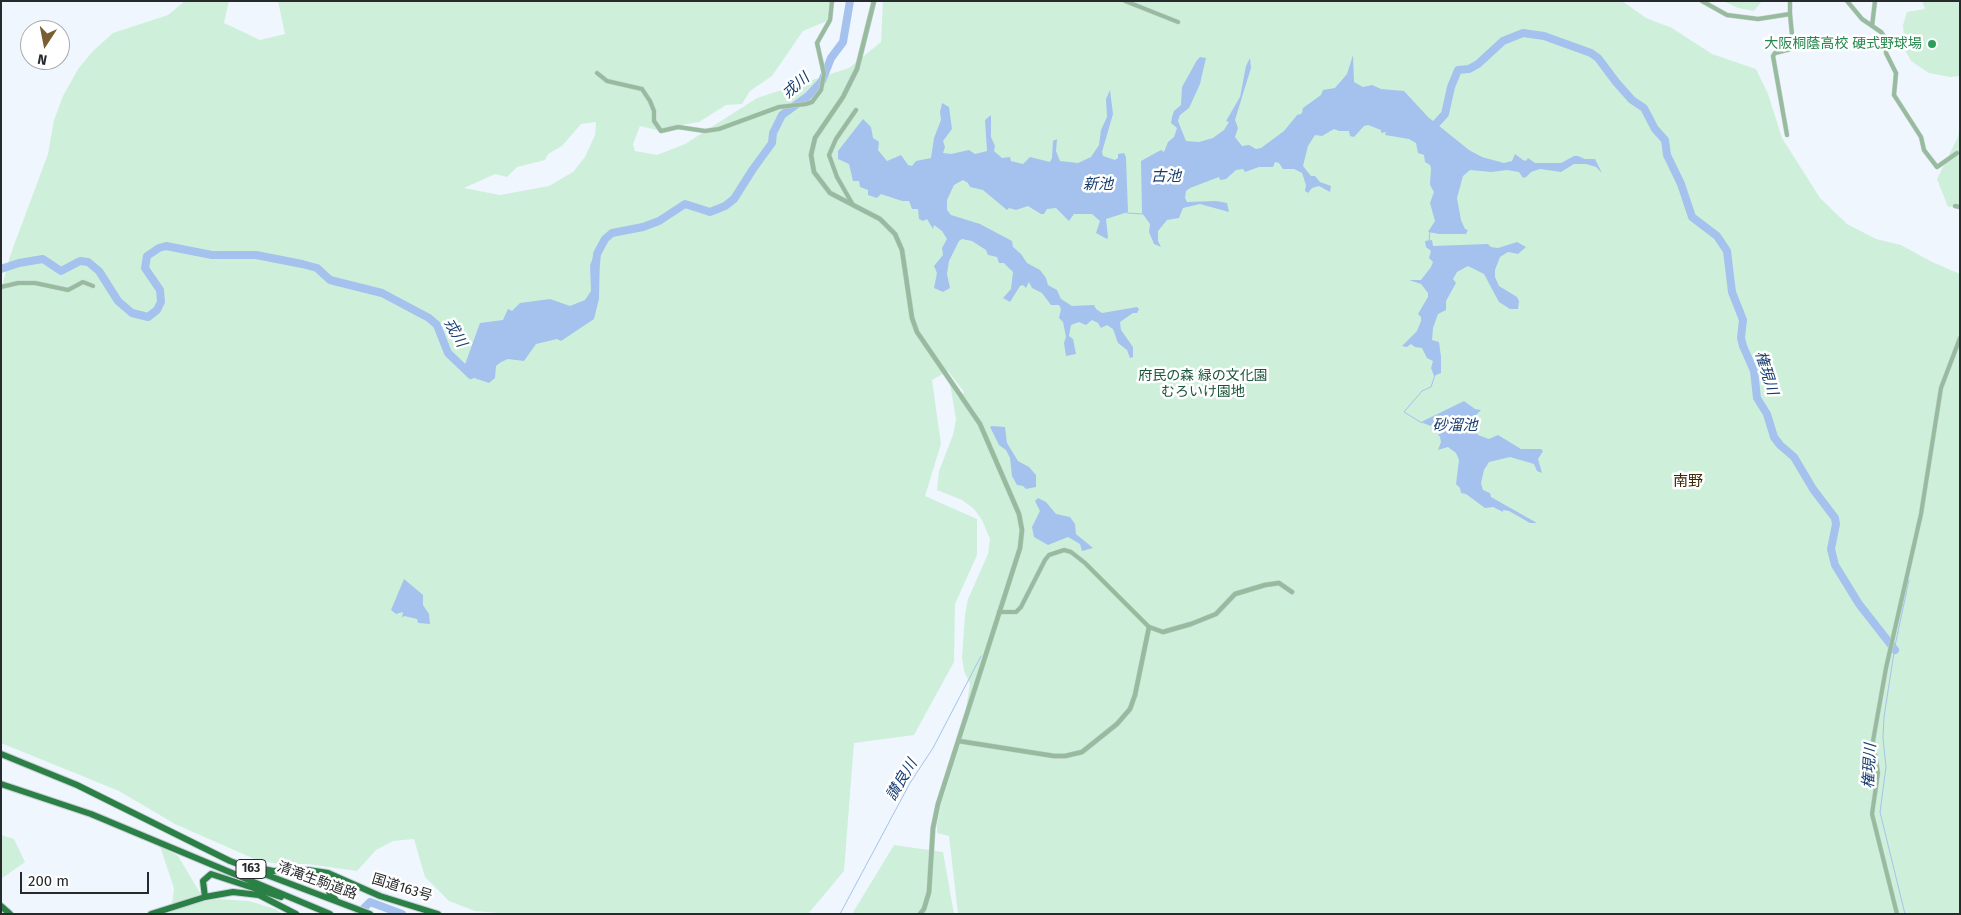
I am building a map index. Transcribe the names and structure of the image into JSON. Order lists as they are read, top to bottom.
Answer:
{
  "streets": {
    "highway": ["163", "清滝生駒道路", "国道163号"]
  },
  "crossings": [
    ["163", "清滝生駒道路"],
    ["163", "国道163号"]
  ],
  "districts": ["南野"],
  "water": [
    "戎川",
    "古池",
    "新池",
    "権現川",
    "砂溜池",
    "讃良川"
  ],
  "parks": ["府民の森 緑の文化園 むろいけ園地"],
  "places": ["大阪桐蔭高校 硬式野球場"],
  "scale_bar": "200 m",
  "north": "bottom"
}
